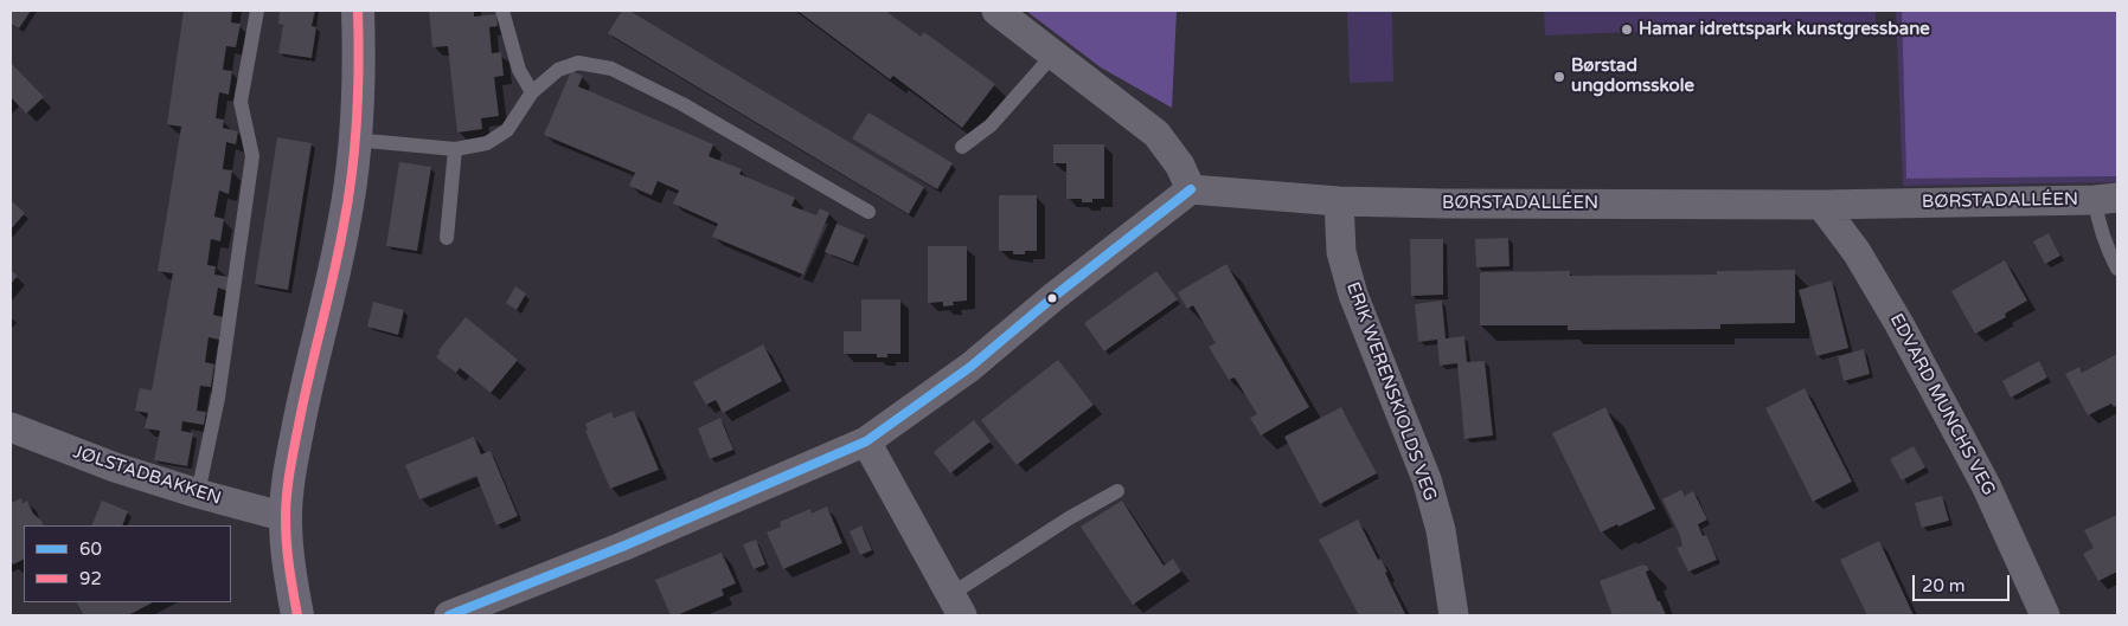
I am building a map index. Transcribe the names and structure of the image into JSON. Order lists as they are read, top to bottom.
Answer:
{
  "streets": {
    "street": [
      "BØRSTADALLÉEN",
      "ERIK WERENSKIOLDS VEG",
      "EDVARD MUNCHS VEG",
      "JØLSTADBAKKEN"
    ]
  },
  "crossings": [
    ["BØRSTADALLÉEN", "ERIK WERENSKIOLDS VEG"],
    ["BØRSTADALLÉEN", "EDVARD MUNCHS VEG"]
  ],
  "places": ["Hamar idrettspark kunstgressbane", "Børstad ungdomsskole"],
  "lines": ["transit line 92", "transit line 60"],
  "legend": ["60", "92"],
  "scale_bar": "20 m"
}
